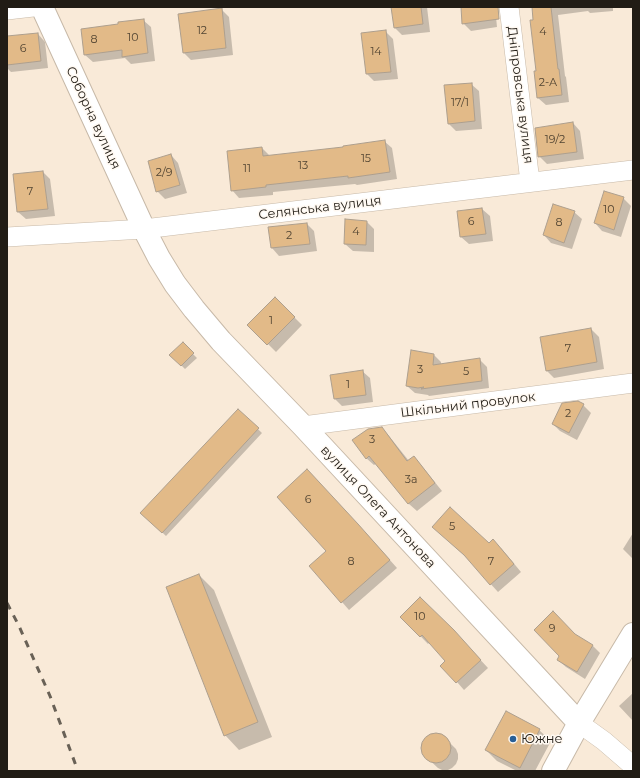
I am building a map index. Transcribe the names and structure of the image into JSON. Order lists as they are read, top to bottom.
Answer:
{
  "streets": {
    "street": [
      "Дніпровська вулиця",
      "Соборна вулиця",
      "Селянська вулиця",
      "Шкільний провулок",
      "вулиця Олега Антонова"
    ]
  },
  "crossings": [
    ["Дніпровська вулиця", "Селянська вулиця"],
    ["Соборна вулиця", "Селянська вулиця"],
    ["Соборна вулиця", "вулиця Олега Антонова"],
    ["Селянська вулиця", "вулиця Олега Антонова"],
    ["Шкільний провулок", "вулиця Олега Антонова"]
  ],
  "places": ["Южне"],
  "house_numbers": [
    "12",
    "4",
    "10",
    "8",
    "6",
    "14",
    "2-А",
    "17/1",
    "19/2",
    "15",
    "13",
    "11",
    "2/9",
    "7",
    "10",
    "6",
    "8",
    "4",
    "2",
    "1",
    "7",
    "3",
    "5",
    "1",
    "2",
    "3",
    "3а",
    "6",
    "5",
    "8",
    "7",
    "10",
    "9"
  ]
}
